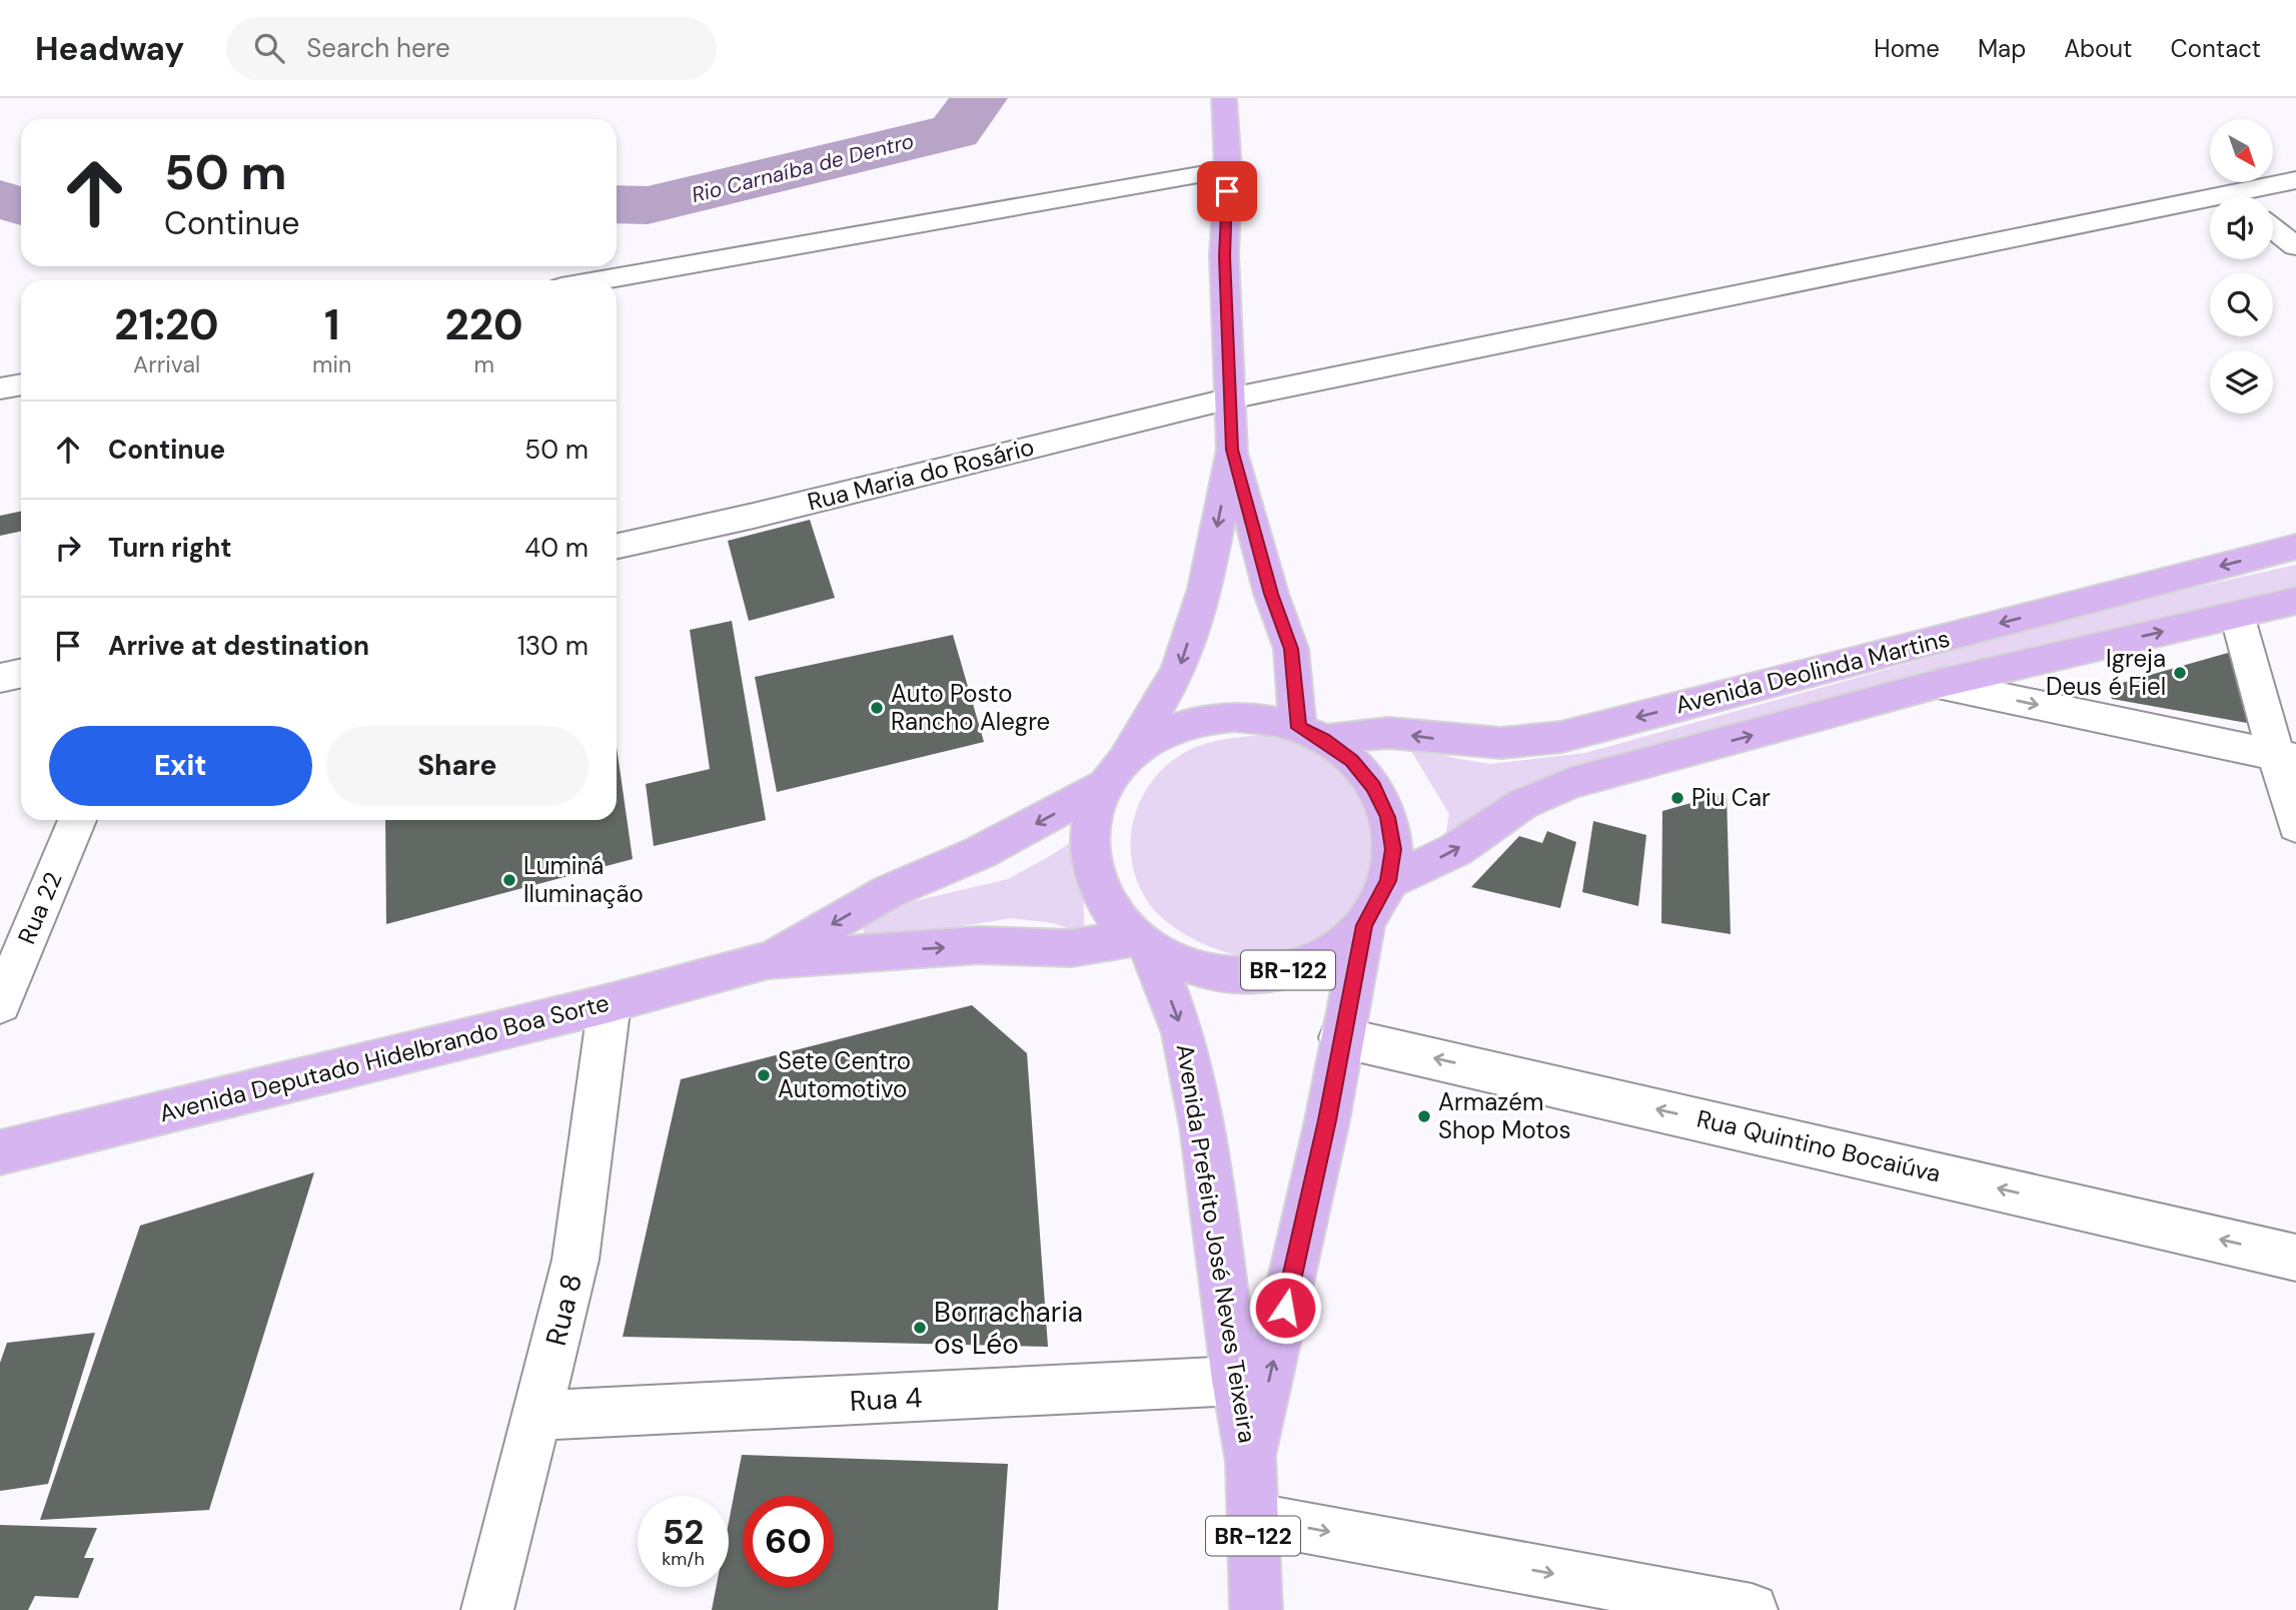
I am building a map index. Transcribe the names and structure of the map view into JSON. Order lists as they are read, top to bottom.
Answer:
{
  "streets": {
    "main road": [
      "Avenida Deolinda Martins",
      "BR-122",
      "Avenida Deputado Hidelbrando Boa Sorte",
      "Avenida Prefeito José Neves Teixeira"
    ],
    "street": [
      "Rua Maria do Rosário",
      "Rua 22",
      "Rua Quintino Bocaiúva",
      "Rua 8",
      "Rua 4"
    ]
  },
  "crossings": [
    ["Rua Maria do Rosário", "BR-122"],
    ["Avenida Deolinda Martins", "BR-122"],
    ["BR-122", "Avenida Deputado Hidelbrando Boa Sorte"],
    ["BR-122", "Avenida Prefeito José Neves Teixeira"],
    ["Avenida Deputado Hidelbrando Boa Sorte", "Avenida Prefeito José Neves Teixeira"],
    ["Avenida Deputado Hidelbrando Boa Sorte", "Rua 8"],
    ["Rua Quintino Bocaiúva", "Avenida Prefeito José Neves Teixeira"],
    ["Avenida Prefeito José Neves Teixeira", "Rua 4"],
    ["Rua 8", "Rua 4"]
  ],
  "one_way": ["Rua Quintino Bocaiúva"],
  "water": ["Rio Carnaíba de Dentro"],
  "places": [
    "Igreja Deus é Fiel",
    "Auto Posto Rancho Alegre",
    "Piu Car",
    "Luminá Iluminação",
    "Sete Centro Automotivo",
    "Armazém Shop Motos",
    "Borracharia os Léo"
  ],
  "north": "bottom right",
  "page": {
    "header": "Headway",
    "search": "Search here",
    "nav": [
      "Home",
      "Map",
      "About",
      "Contact"
    ],
    "turn": ["50 m", "Continue"],
    "eta": [
      "21:20",
      "Arrival",
      "1",
      "min",
      "220",
      "m"
    ],
    "list": [
      {
        "name": "Continue",
        "value": "50 m"
      },
      {
        "name": "Turn right",
        "value": "40 m"
      },
      {
        "name": "Arrive at destination",
        "value": "130 m"
      }
    ],
    "buttons": ["Exit", "Share"],
    "speed": "52 km/h",
    "limit": "60"
  }
}
